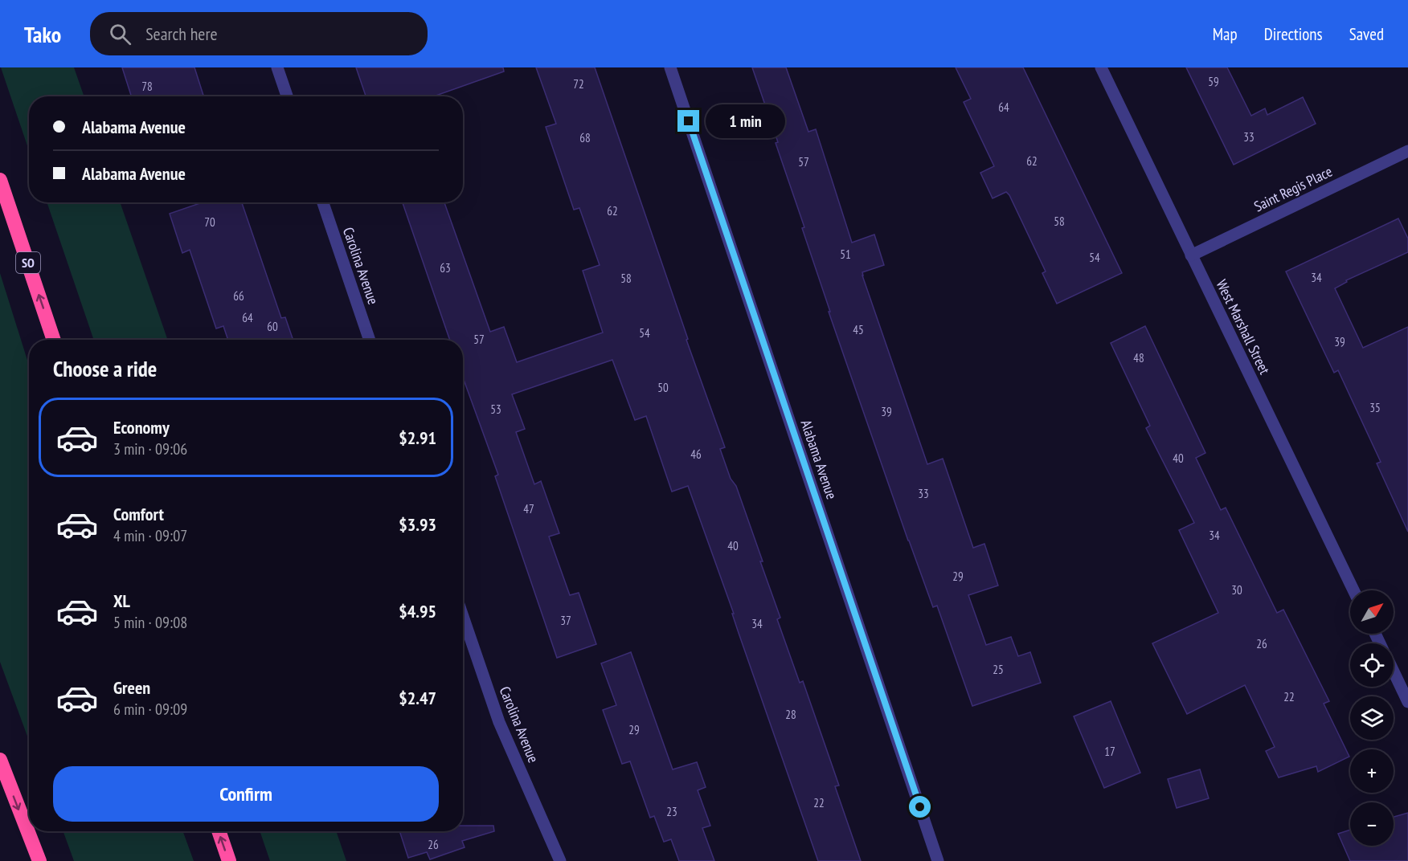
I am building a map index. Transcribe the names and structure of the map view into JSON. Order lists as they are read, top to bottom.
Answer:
{
  "streets": {
    "highway": ["SO"],
    "street": [
      "Saint Regis Place",
      "Carolina Avenue",
      "West Marshall Street",
      "Alabama Avenue"
    ]
  },
  "crossings": [
    ["Saint Regis Place", "West Marshall Street"]
  ],
  "house_numbers": [
    "59",
    "72",
    "78",
    "64",
    "33",
    "68",
    "62",
    "57",
    "62",
    "58",
    "70",
    "51",
    "54",
    "63",
    "34",
    "58",
    "66",
    "64",
    "60",
    "45",
    "54",
    "57",
    "39",
    "48",
    "50",
    "35",
    "53",
    "39",
    "46",
    "40",
    "33",
    "47",
    "34",
    "40",
    "29",
    "30",
    "37",
    "34",
    "26",
    "25",
    "22",
    "28",
    "29",
    "17",
    "22",
    "23",
    "26"
  ],
  "north": "top right",
  "page": {
    "header": "Tako",
    "search": "Search here",
    "nav": ["Map", "Directions", "Saved"],
    "banner": ["Alabama Avenue", "Alabama Avenue"],
    "bubble": "1 min",
    "heading": "Choose a ride",
    "list": [
      {
        "name": "Economy",
        "note": "3 min · 09:06",
        "value": "$2.91"
      },
      {
        "name": "Comfort",
        "note": "4 min · 09:07",
        "value": "$3.93"
      },
      {
        "name": "XL",
        "note": "5 min · 09:08",
        "value": "$4.95"
      },
      {
        "name": "Green",
        "note": "6 min · 09:09",
        "value": "$2.47"
      }
    ],
    "map_buttons": ["+", "−"],
    "buttons": "Confirm"
  }
}
